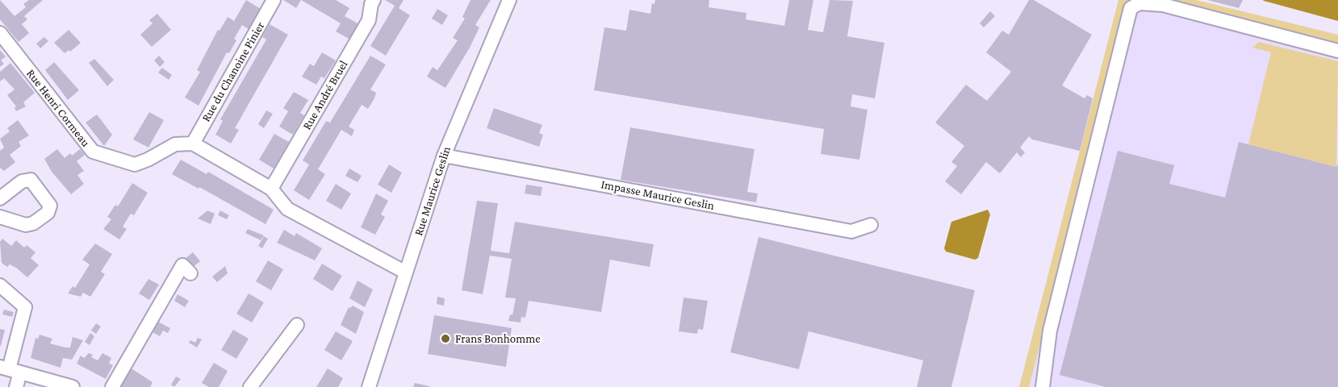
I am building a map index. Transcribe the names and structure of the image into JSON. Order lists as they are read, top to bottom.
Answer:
{
  "streets": {
    "street": [
      "Rue du Chanoine Pinier",
      "Rue André Bruel",
      "Rue Henri Cormeau",
      "Rue Maurice Geslin",
      "Impasse Maurice Geslin"
    ]
  },
  "crossings": [
    ["Rue du Chanoine Pinier", "Rue Henri Cormeau"],
    ["Rue Maurice Geslin", "Impasse Maurice Geslin"]
  ],
  "places": ["Frans Bonhomme"]
}
